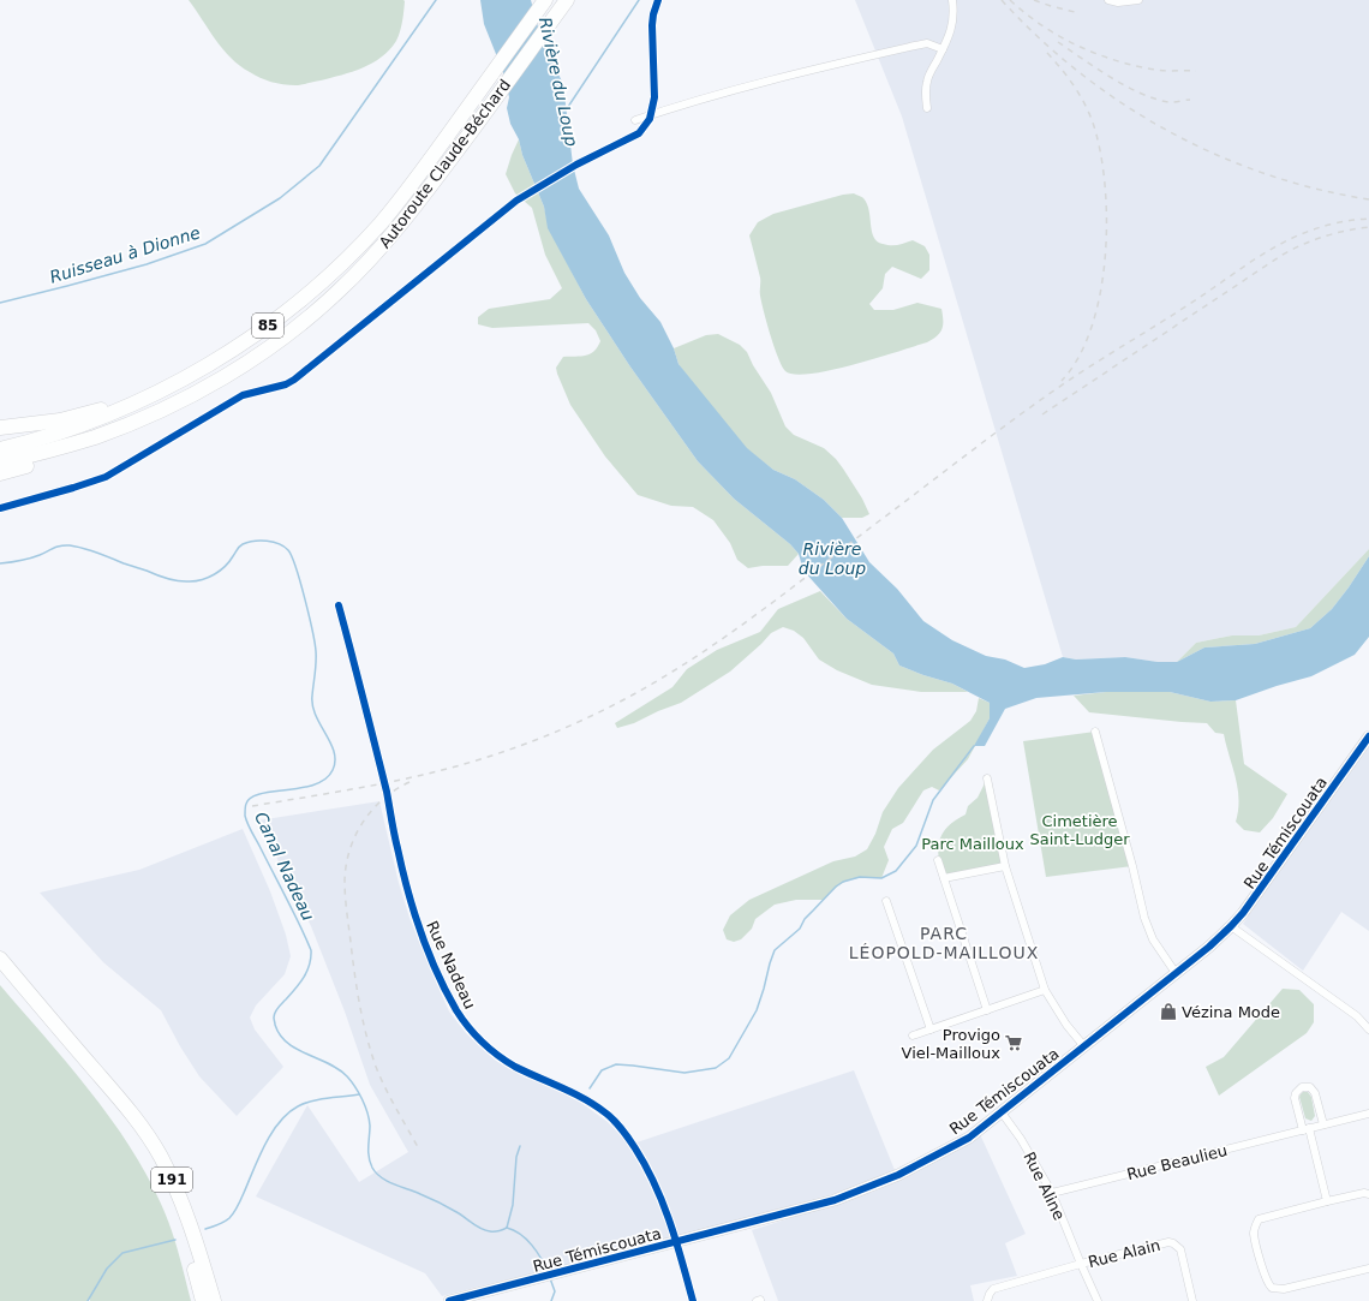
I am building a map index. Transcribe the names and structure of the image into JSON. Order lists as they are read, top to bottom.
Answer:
{
  "streets": {
    "highway": ["Autoroute Claude-Béchard", "85", "191"],
    "main road": ["Rue Témiscouata"],
    "street": [
      "Rue Nadeau",
      "Rue Beaulieu",
      "Rue Aline",
      "Rue Alain"
    ]
  },
  "crossings": [
    ["Rue Témiscouata", "Rue Nadeau"],
    ["Rue Témiscouata", "Rue Aline"],
    ["Rue Beaulieu", "Rue Aline"],
    ["Rue Aline", "Rue Alain"]
  ],
  "districts": ["PARC LÉOPOLD-MAILLOUX"],
  "water": ["Rivière du Loup", "Ruisseau à Dionne", "Canal Nadeau"],
  "parks": ["Cimetière Saint-Ludger", "Parc Mailloux"],
  "places": {
    "shop": ["Vézina Mode"],
    "supermarket": ["Provigo Viel-Mailloux"]
  }
}
